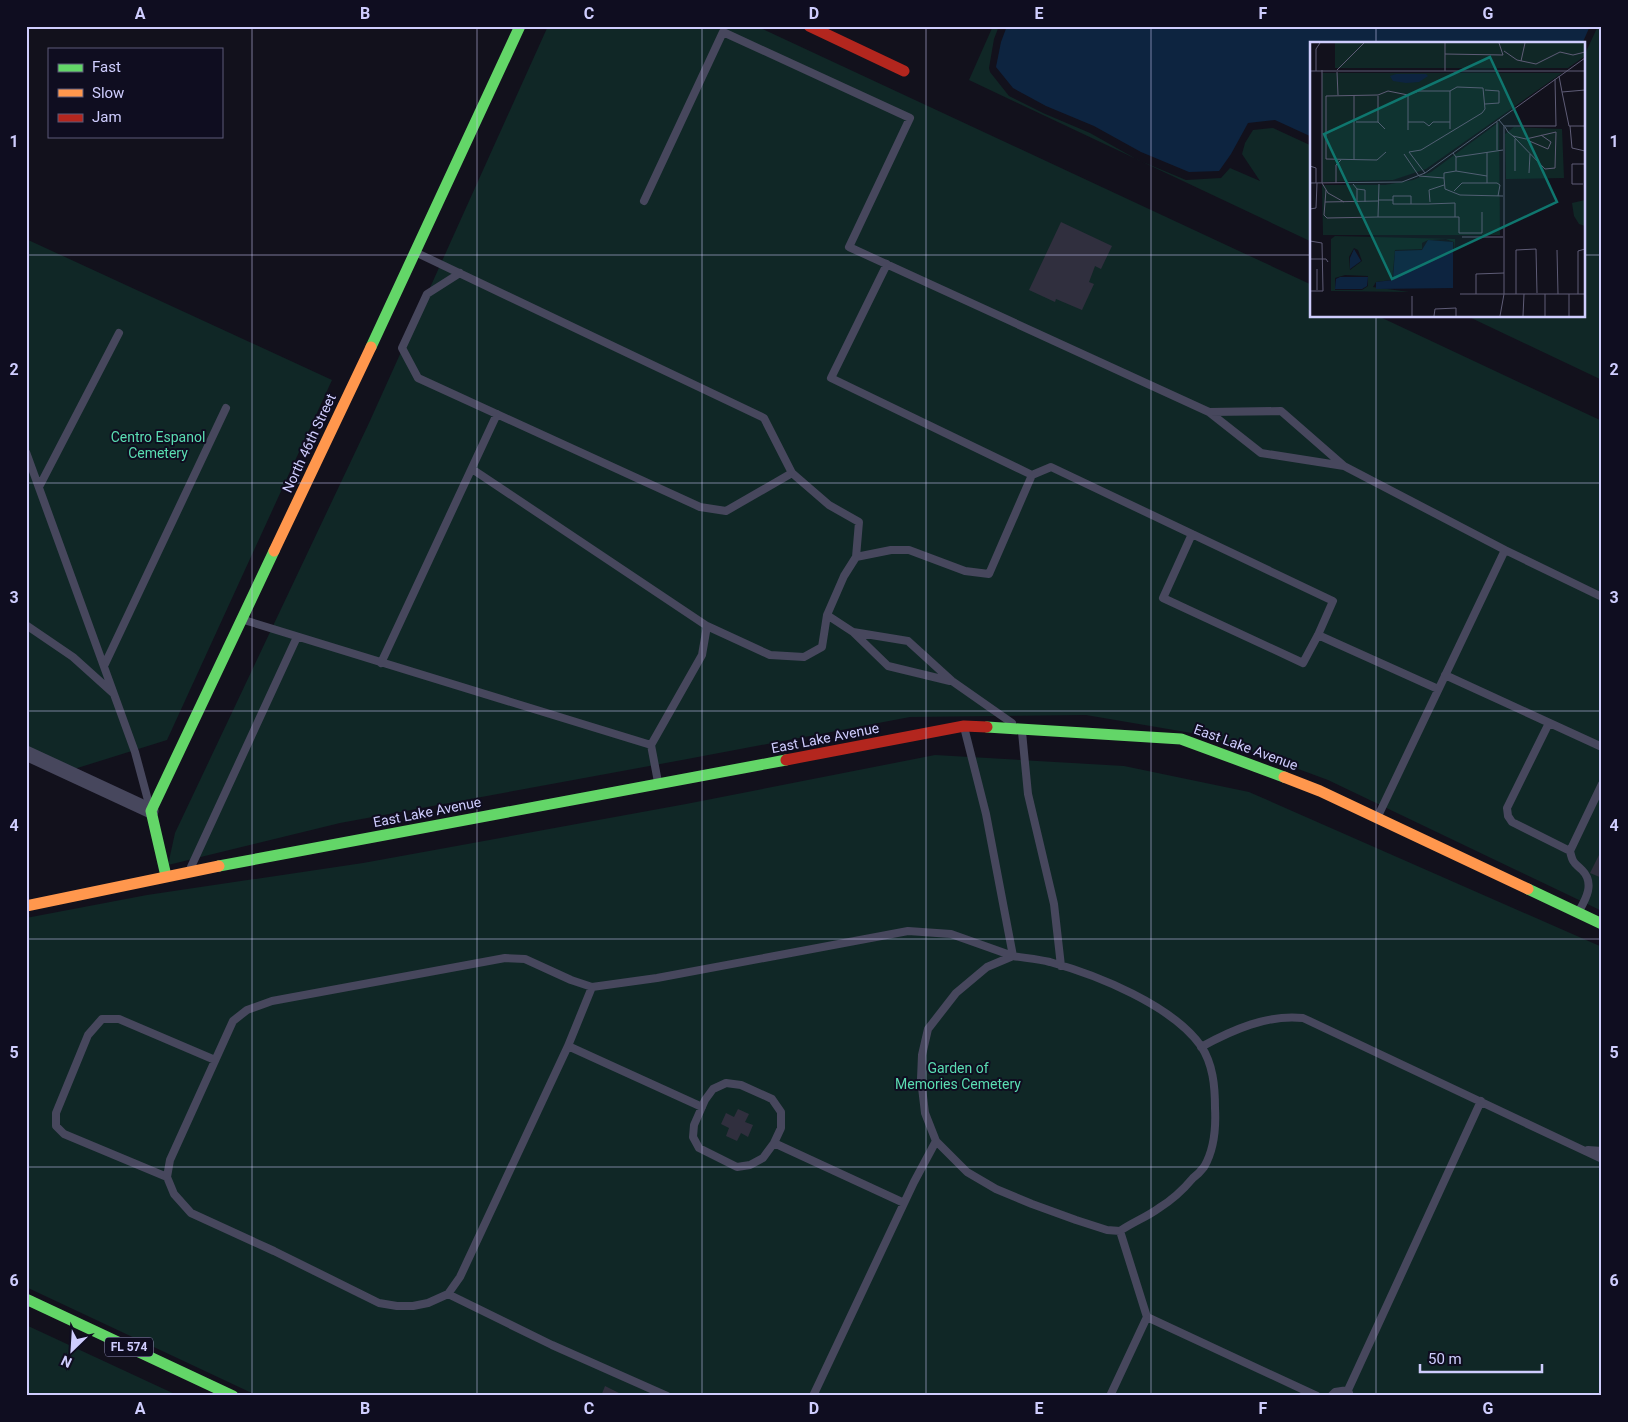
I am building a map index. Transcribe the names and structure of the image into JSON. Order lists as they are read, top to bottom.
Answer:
{
  "streets": {
    "street": ["North 46th Street", "East Lake Avenue", "FL 574"]
  },
  "parks": ["Centro Espanol Cemetery", "Garden of Memories Cemetery"],
  "legend": ["Fast", "Slow", "Jam"],
  "scale_bar": "50 m",
  "north": "bottom left",
  "grid": {
    "columns": [
      "A",
      "B",
      "C",
      "D",
      "E",
      "F",
      "G"
    ],
    "rows": [
      "1",
      "2",
      "3",
      "4",
      "5",
      "6"
    ]
  }
}
